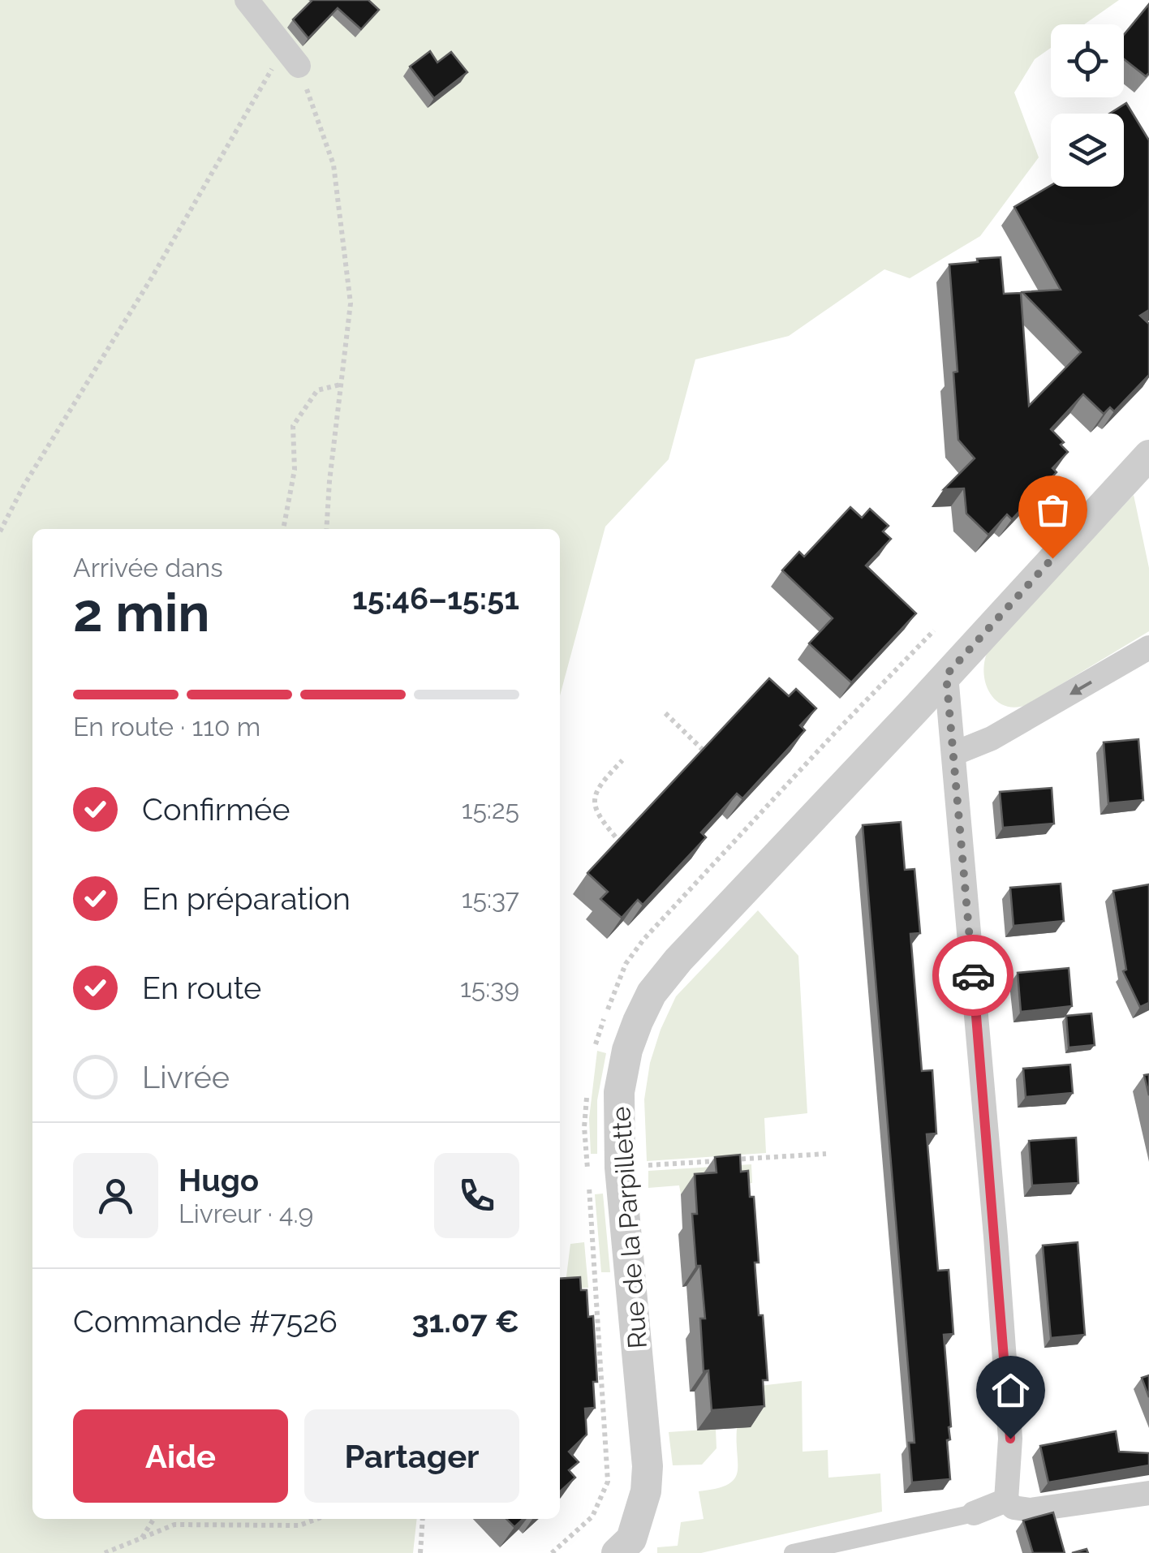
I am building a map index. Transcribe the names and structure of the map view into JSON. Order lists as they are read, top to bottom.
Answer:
{
  "streets": {
    "street": ["Rue de la Parpillette"]
  },
  "page": {
    "heading": ["2 min", "Arrivée dans", "15:46–15:51"],
    "panel": [
      "Hugo",
      "Livreur · 4.9",
      "Commande #7526",
      "31.07 €"
    ],
    "bar": "En route · 110 m",
    "list": [
      ["Confirmée", "15:25"],
      ["En préparation", "15:37"],
      ["En route", "15:39"],
      "Livrée"
    ],
    "buttons": ["Aide", "Partager"]
  }
}
